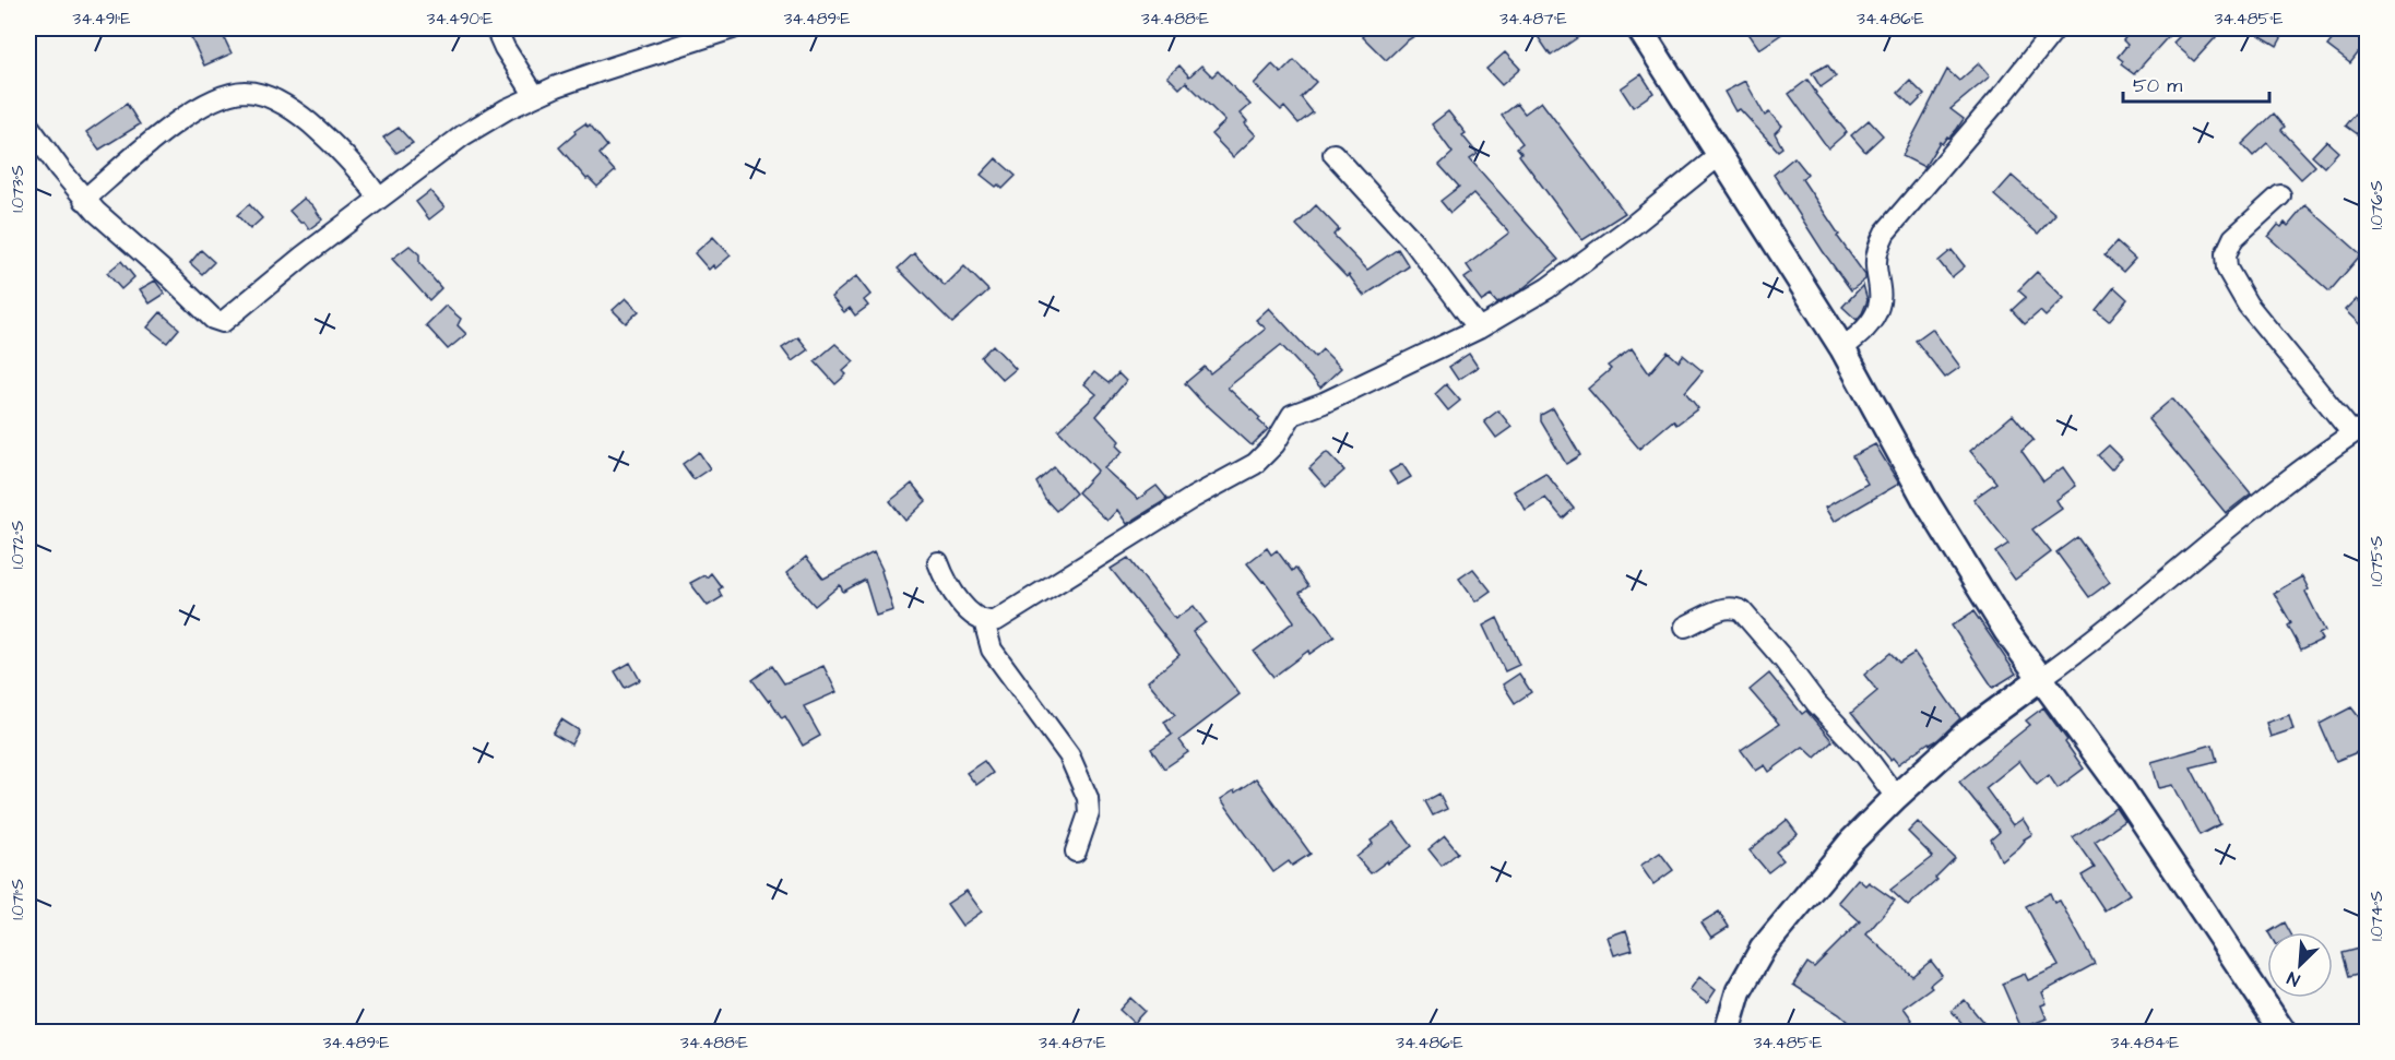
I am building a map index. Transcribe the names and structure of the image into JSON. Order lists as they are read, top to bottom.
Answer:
{
  "scale_bar": "50 m",
  "north": "bottom left",
  "coordinates": [
    "34.491°E",
    "34.490°E",
    "34.489°E",
    "34.488°E",
    "34.487°E",
    "34.486°E",
    "34.485°E",
    "1.073°S",
    "1.076°S",
    "1.072°S",
    "1.075°S",
    "1.071°S",
    "1.074°S",
    "34.484°E"
  ]
}
